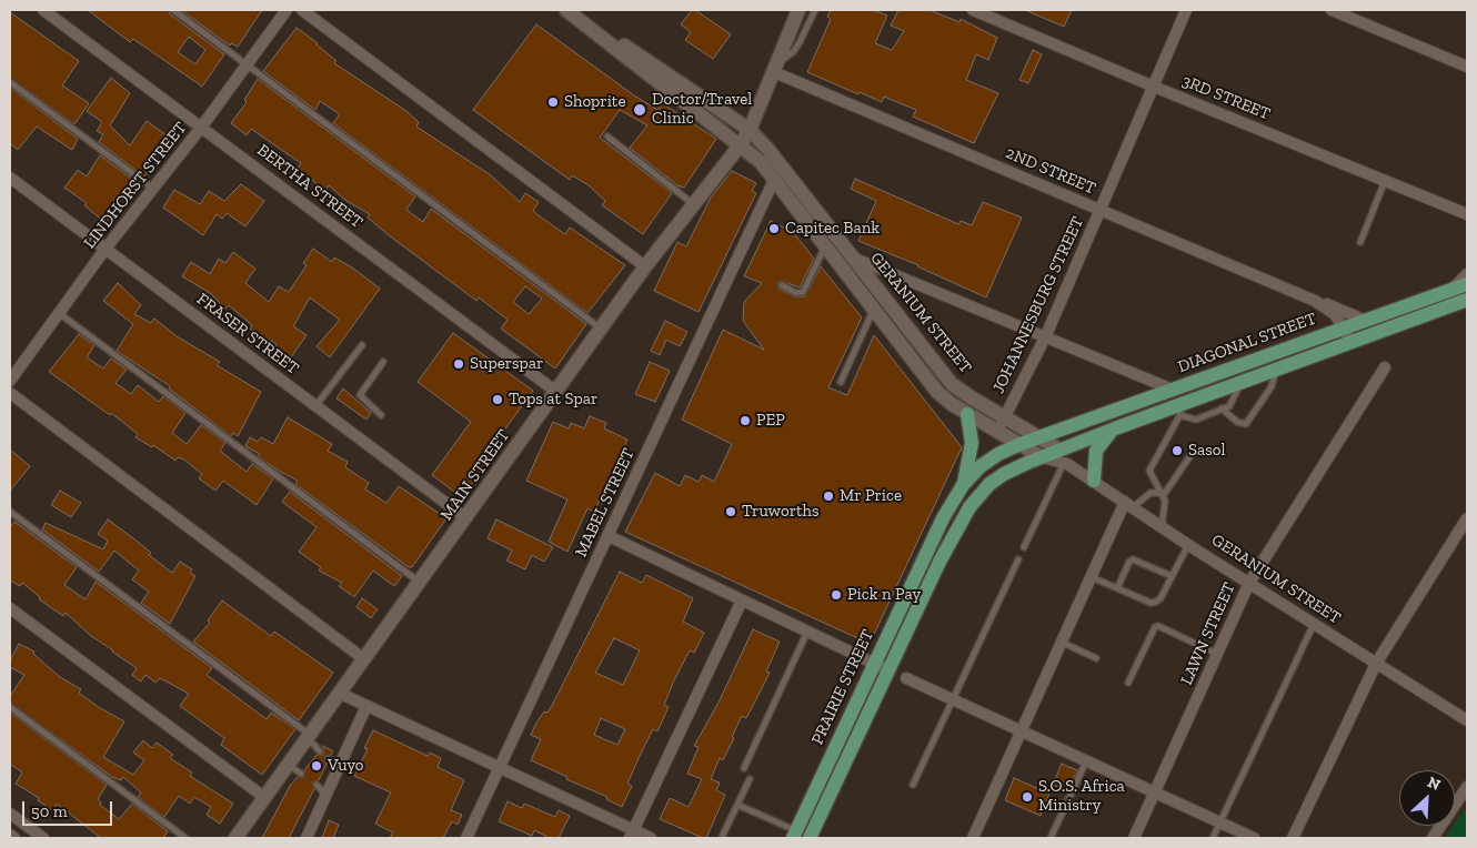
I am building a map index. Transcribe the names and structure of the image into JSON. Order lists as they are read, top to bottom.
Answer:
{
  "streets": {
    "main road": [
      "GERANIUM STREET",
      "DIAGONAL STREET",
      "MAIN STREET",
      "PRAIRIE STREET"
    ],
    "street": [
      "3RD STREET",
      "2ND STREET",
      "LINDHORST STREET",
      "BERTHA STREET",
      "JOHANNESBURG STREET",
      "FRASER STREET",
      "MABEL STREET",
      "LAWN STREET"
    ]
  },
  "crossings": [
    ["3RD STREET", "JOHANNESBURG STREET"],
    ["2ND STREET", "JOHANNESBURG STREET"],
    ["2ND STREET", "DIAGONAL STREET"],
    ["2ND STREET", "MAIN STREET"],
    ["LINDHORST STREET", "BERTHA STREET"],
    ["LINDHORST STREET", "FRASER STREET"],
    ["BERTHA STREET", "MAIN STREET"],
    ["JOHANNESBURG STREET", "GERANIUM STREET"],
    ["GERANIUM STREET", "DIAGONAL STREET"],
    ["GERANIUM STREET", "MAIN STREET"],
    ["GERANIUM STREET", "MABEL STREET"],
    ["GERANIUM STREET", "LAWN STREET"],
    ["GERANIUM STREET", "PRAIRIE STREET"],
    ["FRASER STREET", "MAIN STREET"],
    ["DIAGONAL STREET", "PRAIRIE STREET"]
  ],
  "places": [
    "Shoprite",
    "Doctor/Travel Clinic",
    "Capitec Bank",
    "Superspar",
    "Tops at Spar",
    "PEP",
    "Sasol",
    "Mr Price",
    "Truworths",
    "Pick n Pay",
    "Vuyo",
    "S.O.S. Africa Ministry"
  ],
  "scale_bar": "50 m",
  "north": "top right"
}
